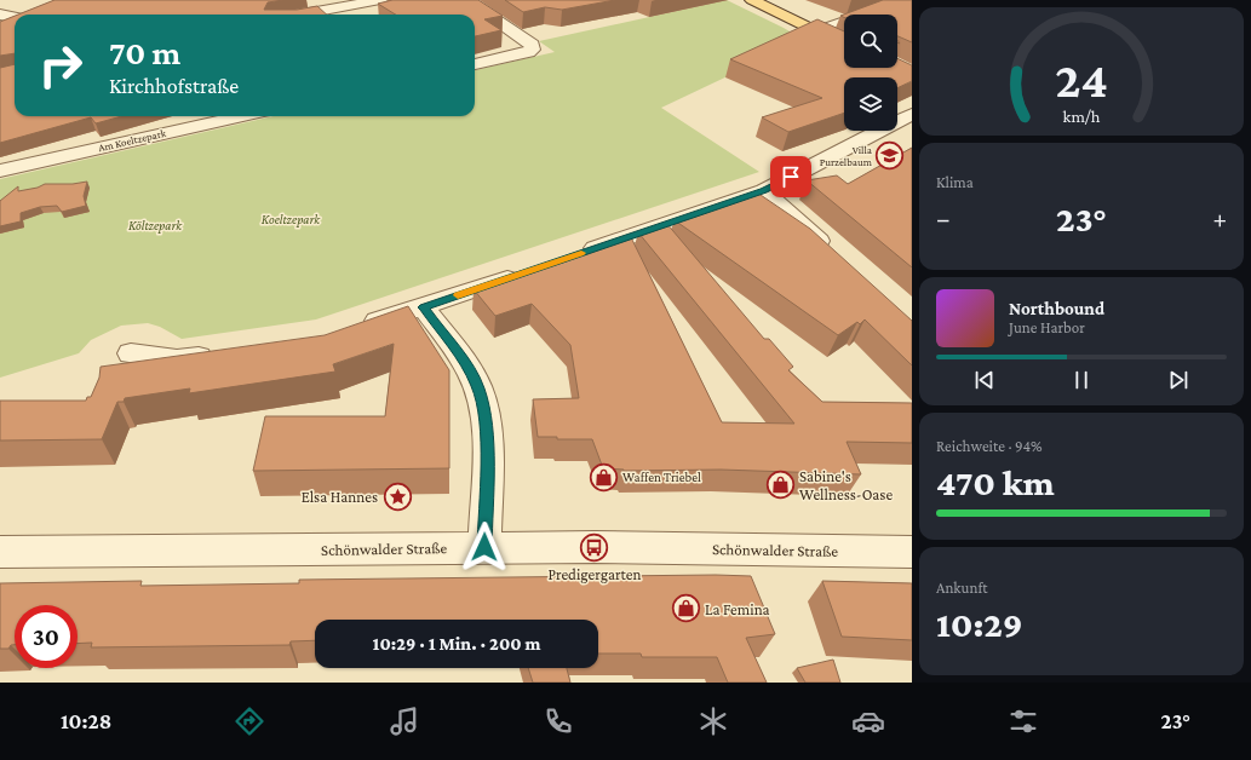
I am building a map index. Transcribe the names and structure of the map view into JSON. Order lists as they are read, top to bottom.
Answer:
{
  "streets": {
    "street": ["Am Koeltzepark", "Schönwalder Straße"]
  },
  "parks": ["Koeltzepark", "Költzepark"],
  "places": {
    "school or university": ["Villa Purzelbaum"],
    "shop": ["Waffen Triebel", "Sabine's Wellness-Oase", "La Femina"],
    "place": ["Elsa Hannes"],
    "bus stop": ["Predigergarten"]
  },
  "page": {
    "turn": ["70 m", "Kirchhofstraße"],
    "tile": [
      "Klima",
      ["Reichweite · 94%", "470 km"],
      ["Ankunft", "10:29"]
    ],
    "heat": ["−", "23°", "+"],
    "song": ["Northbound", "June Harbor"],
    "limit": "30",
    "trip": "10:29 · 1 Min. · 200 m",
    "tabs": ["10:28", "23°"],
    "gauge": ["24", "km/h"]
  }
}
